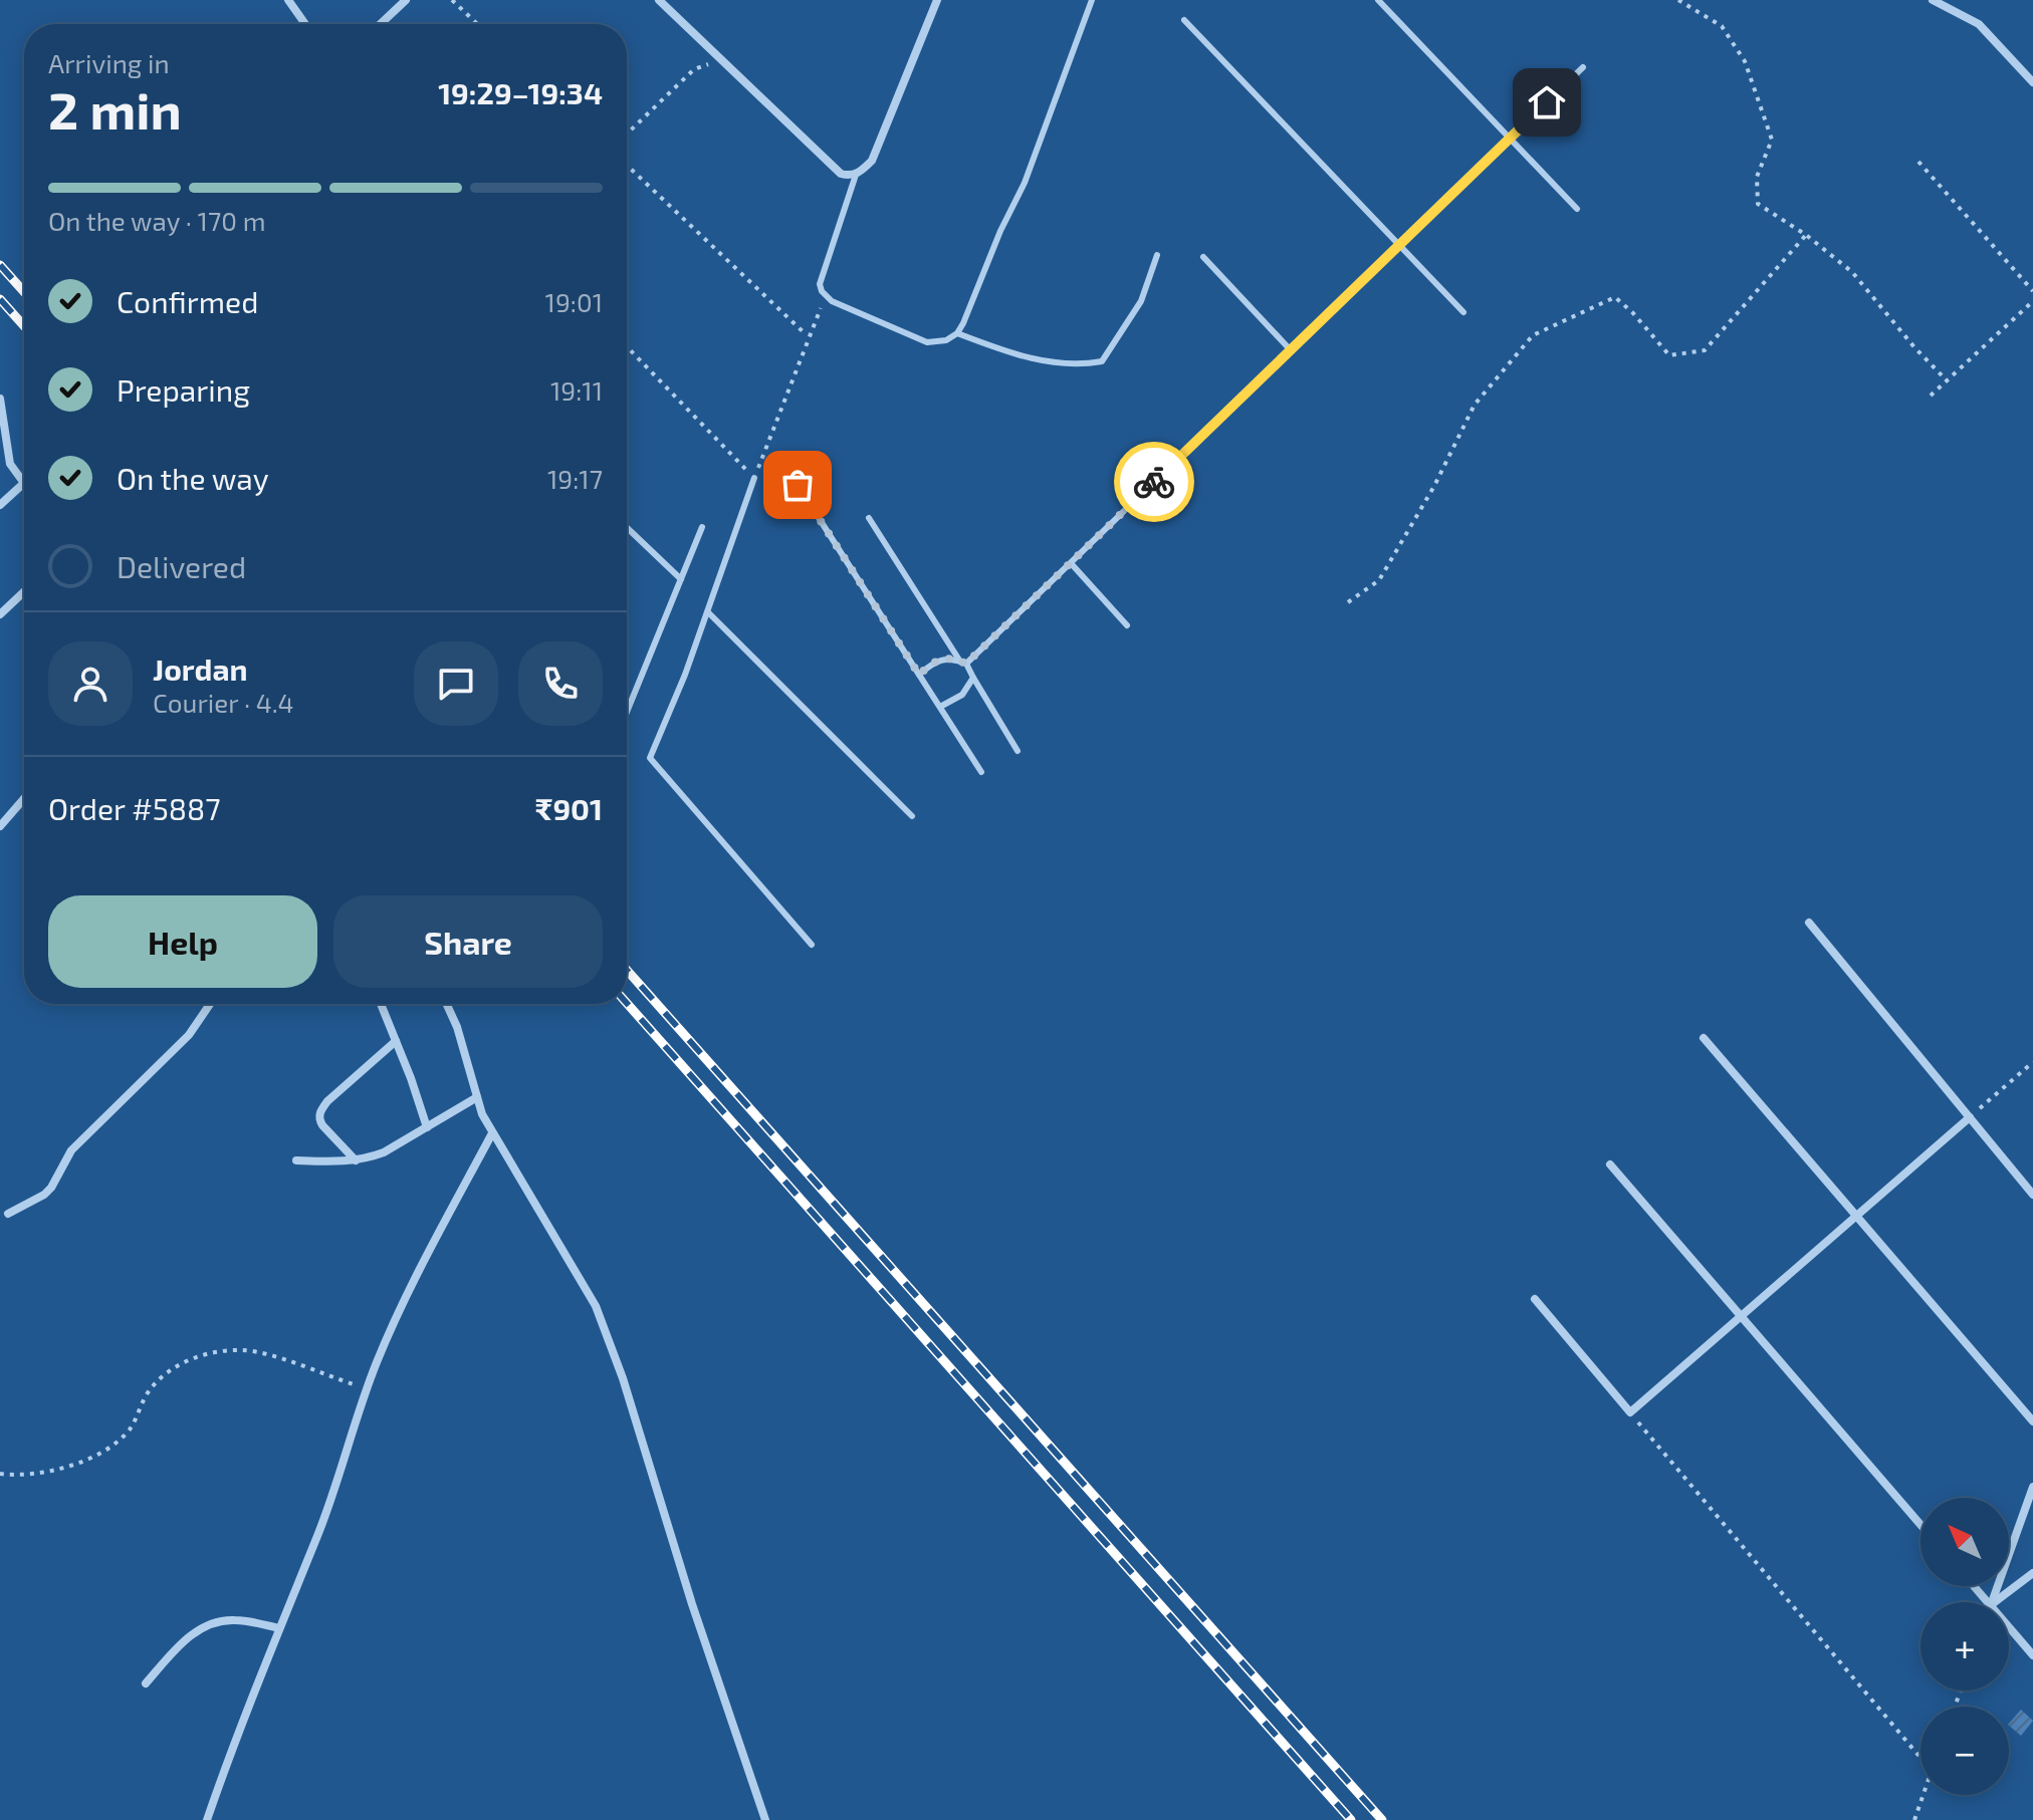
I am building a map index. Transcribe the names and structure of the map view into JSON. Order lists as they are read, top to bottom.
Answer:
{
  "north": "top left",
  "page": {
    "heading": ["2 min", "Arriving in", "19:29–19:34"],
    "panel": [
      "Jordan",
      "Courier · 4.4",
      "Order #5887",
      "₹901"
    ],
    "bar": "On the way · 170 m",
    "list": [
      ["Confirmed", "19:01"],
      ["Preparing", "19:11"],
      ["On the way", "19:17"],
      "Delivered"
    ],
    "buttons": ["Help", "Share"],
    "map_buttons": ["+", "−"]
  }
}
